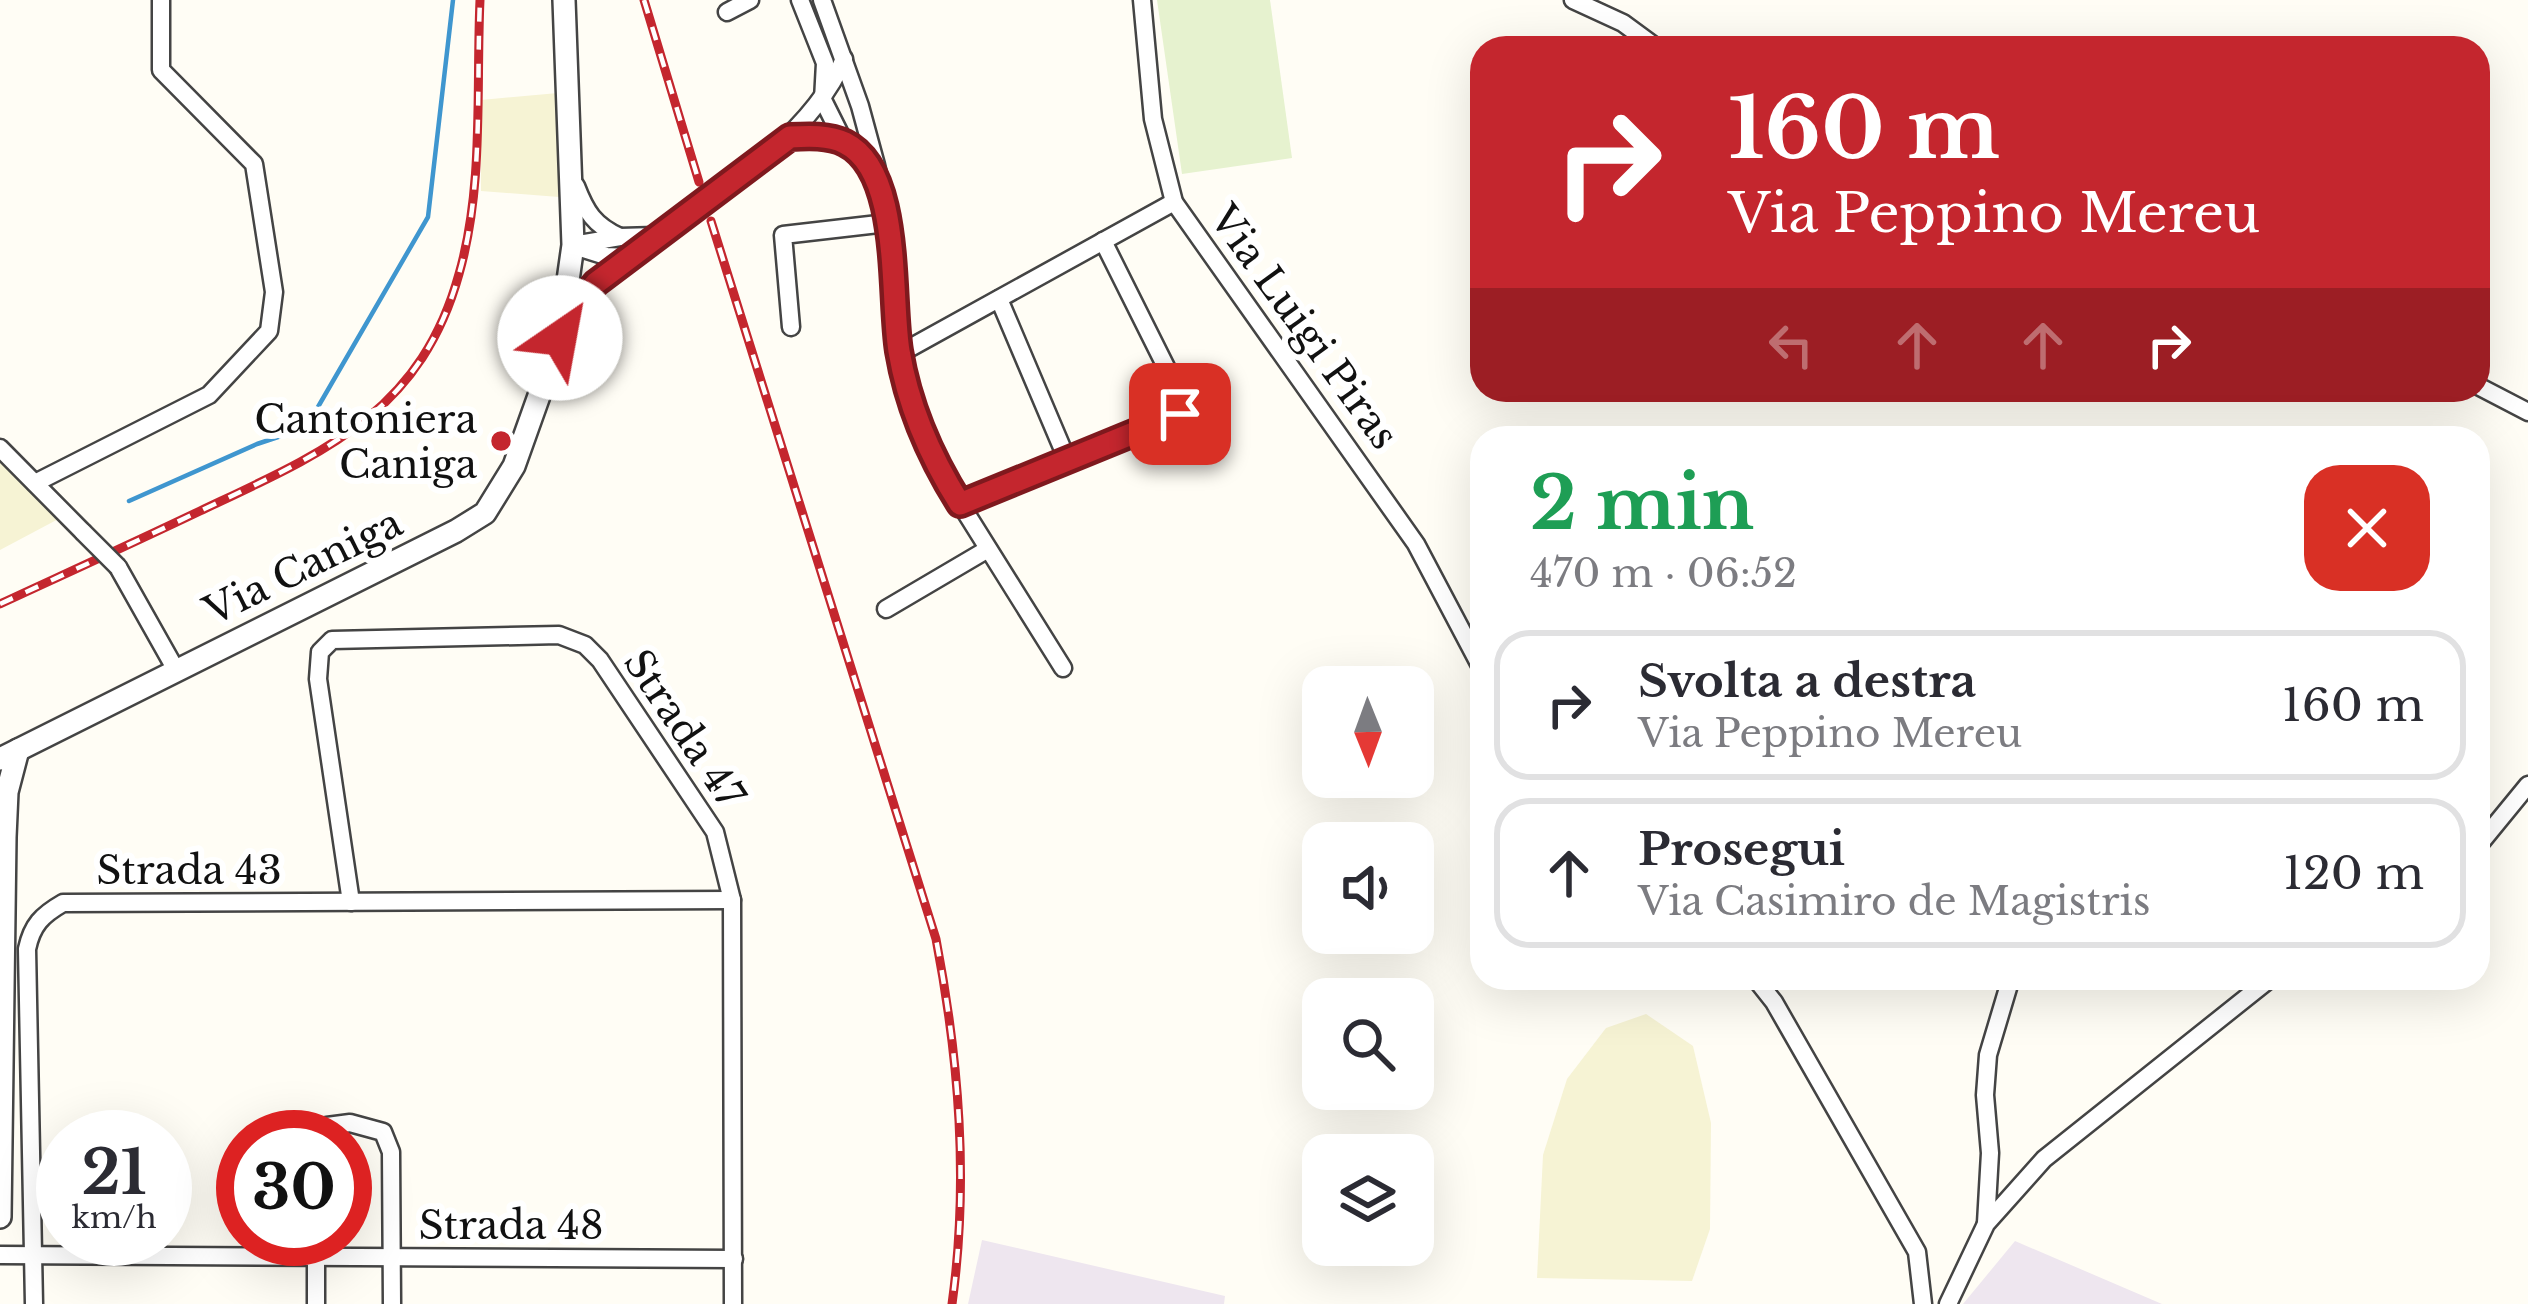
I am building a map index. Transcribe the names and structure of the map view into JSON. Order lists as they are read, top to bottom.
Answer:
{
  "streets": {
    "street": [
      "Via Luigi Piras",
      "Via Caniga",
      "Strada 47",
      "Strada 43",
      "Strada 48"
    ]
  },
  "crossings": [
    ["Strada 47", "Strada 43"],
    ["Strada 47", "Strada 48"],
    ["Strada 43", "Strada 48"]
  ],
  "places": ["Cantoniera Caniga"],
  "north": "bottom",
  "page": {
    "turn": ["160 m", "Via Peppino Mereu"],
    "heading": ["2 min", "470 m · 06:52"],
    "list": [
      {
        "name": "Svolta a destra",
        "note": "Via Peppino Mereu",
        "value": "160 m"
      },
      {
        "name": "Prosegui",
        "note": "Via Casimiro de Magistris",
        "value": "120 m"
      }
    ],
    "speed": "21 km/h",
    "limit": "30"
  }
}
